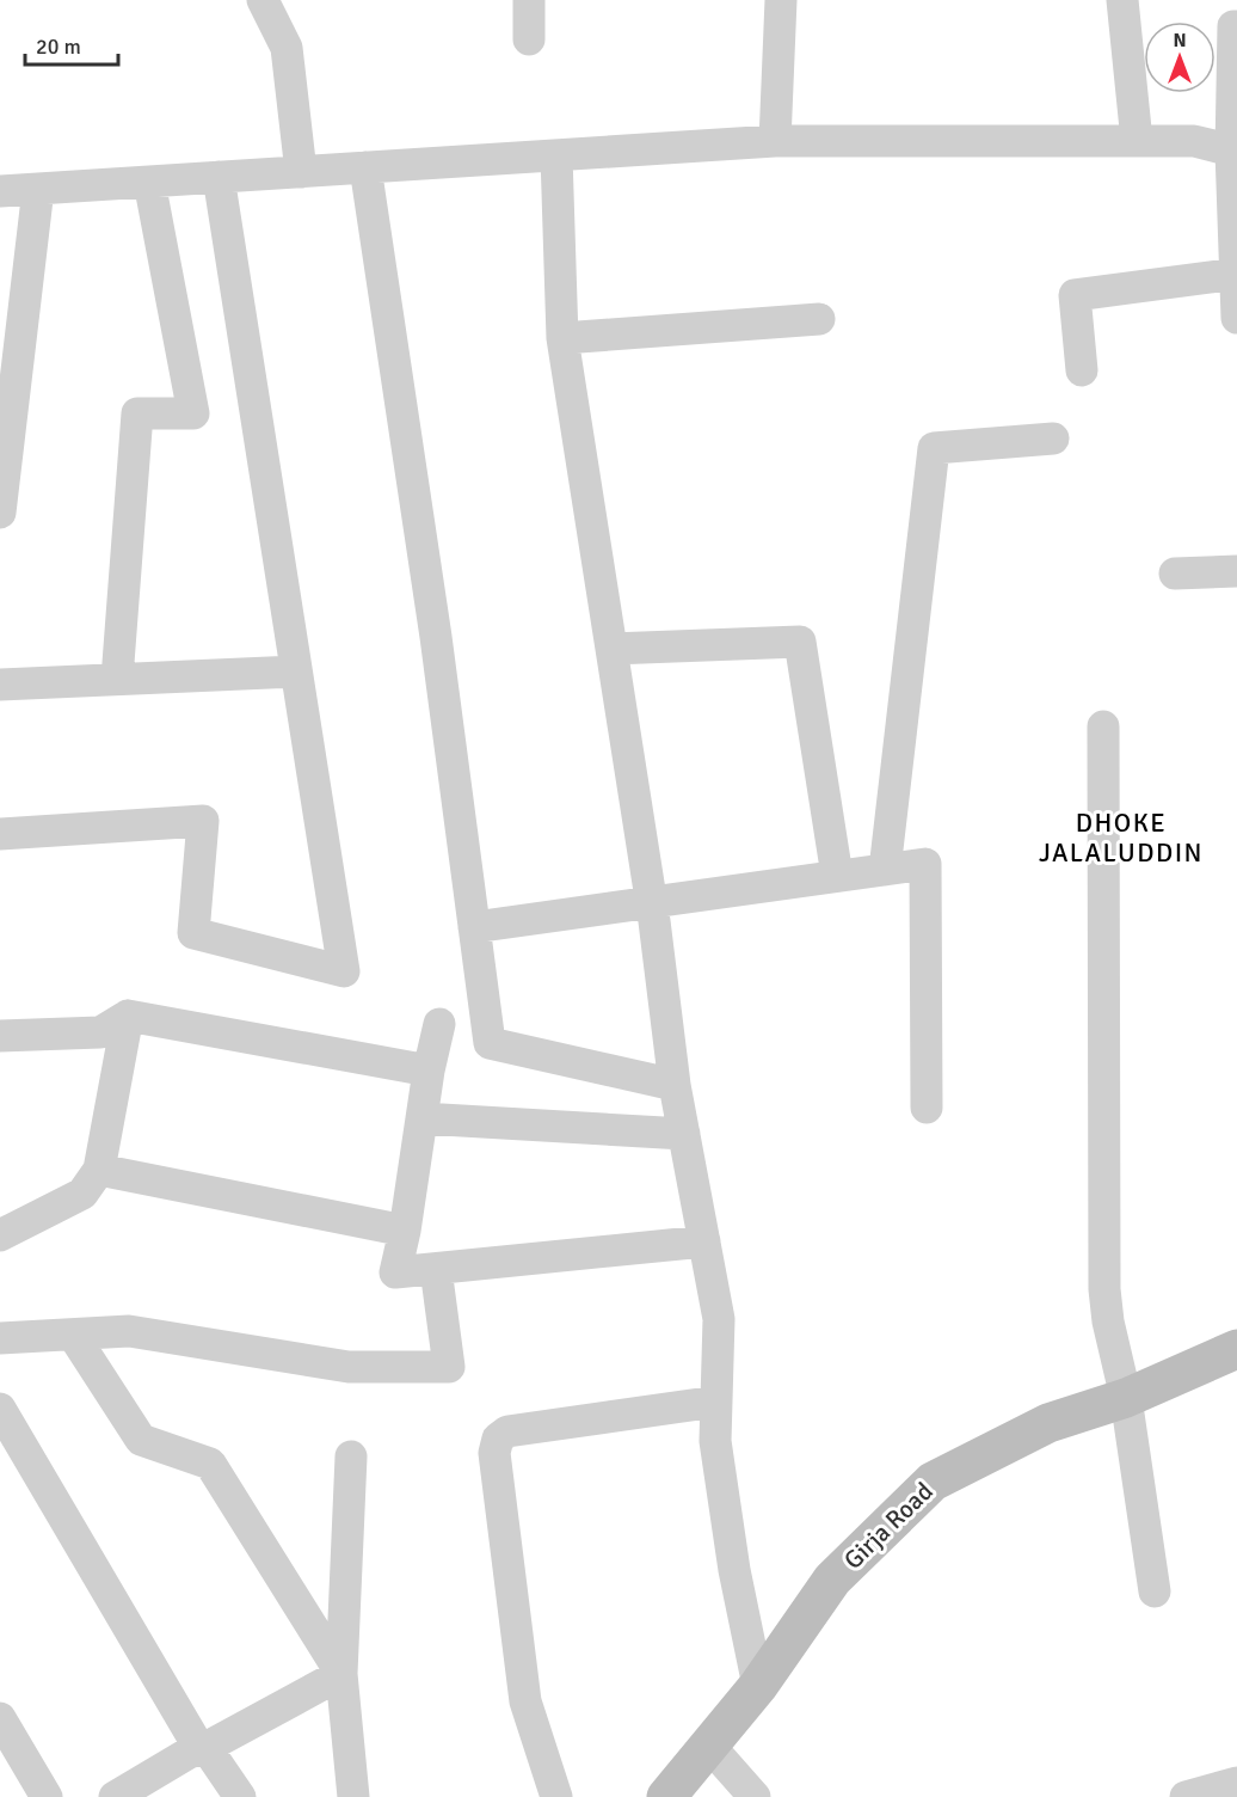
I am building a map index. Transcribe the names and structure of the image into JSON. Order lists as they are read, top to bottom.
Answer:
{
  "streets": {
    "main road": ["Girja Road"]
  },
  "districts": ["DHOKE JALALUDDIN"],
  "scale_bar": "20 m",
  "north": "top"
}
